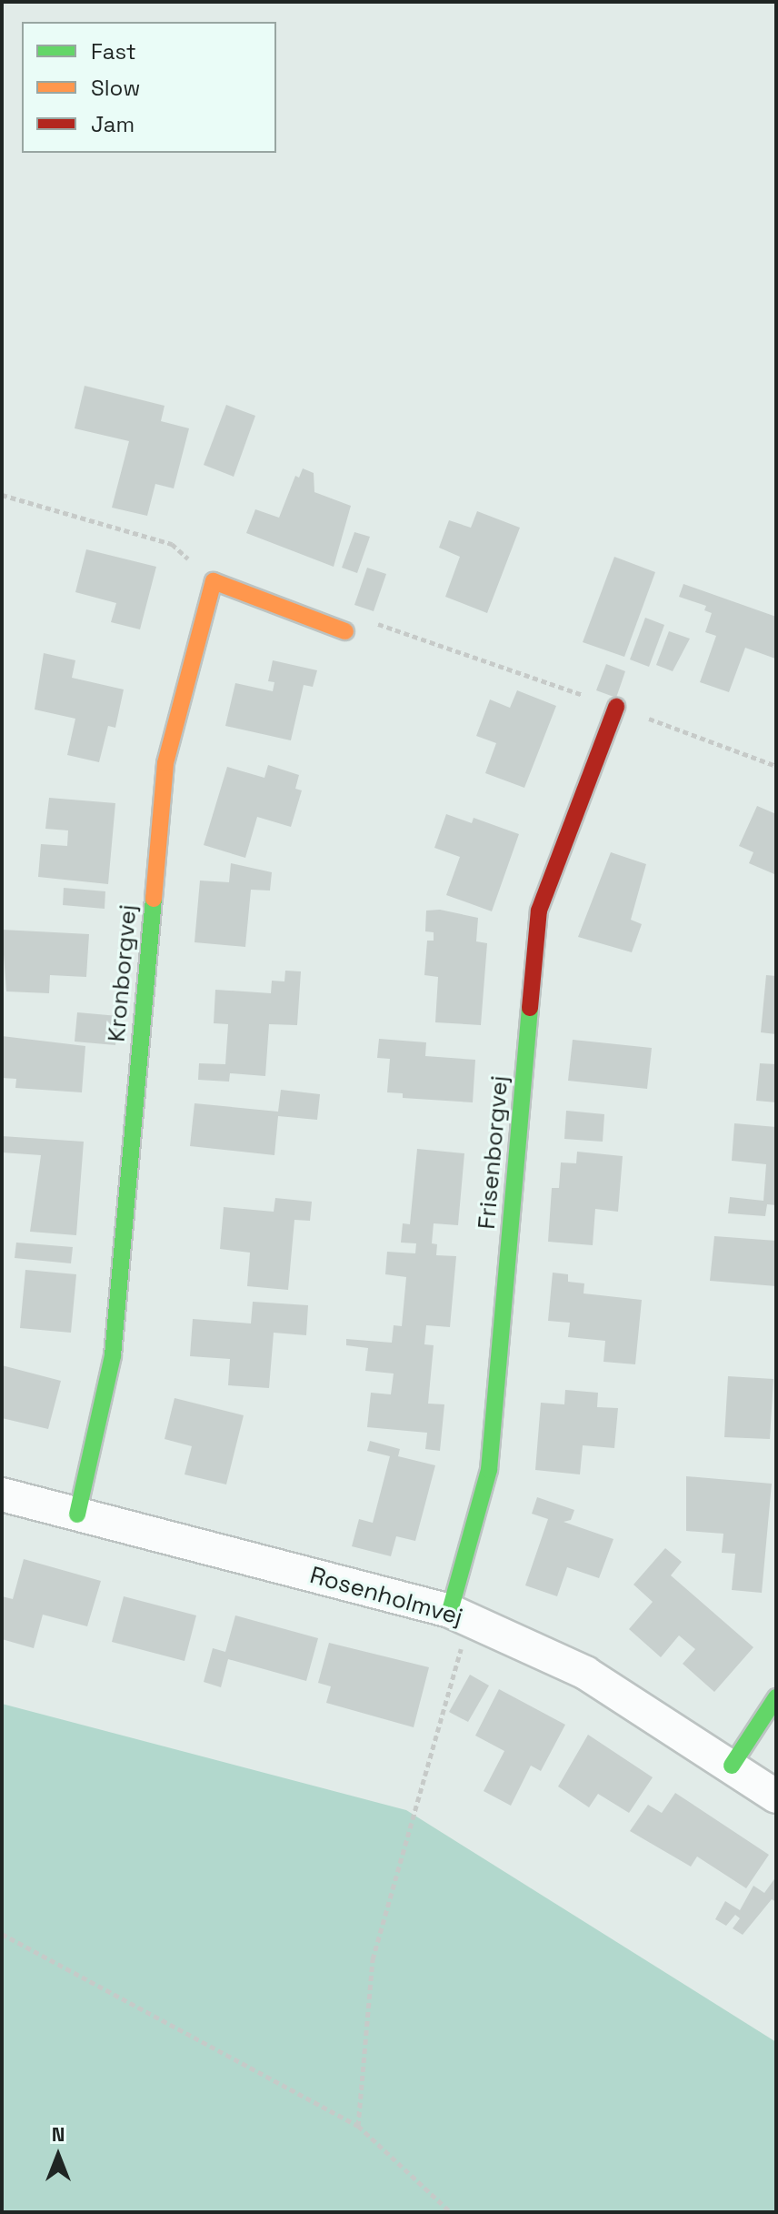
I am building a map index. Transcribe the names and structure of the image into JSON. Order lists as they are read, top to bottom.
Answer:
{
  "streets": {
    "street": ["Kronborgvej", "Frisenborgvej", "Rosenholmvej"]
  },
  "crossings": [
    ["Kronborgvej", "Rosenholmvej"],
    ["Frisenborgvej", "Rosenholmvej"]
  ],
  "legend": ["Fast", "Slow", "Jam"],
  "north": "top"
}
